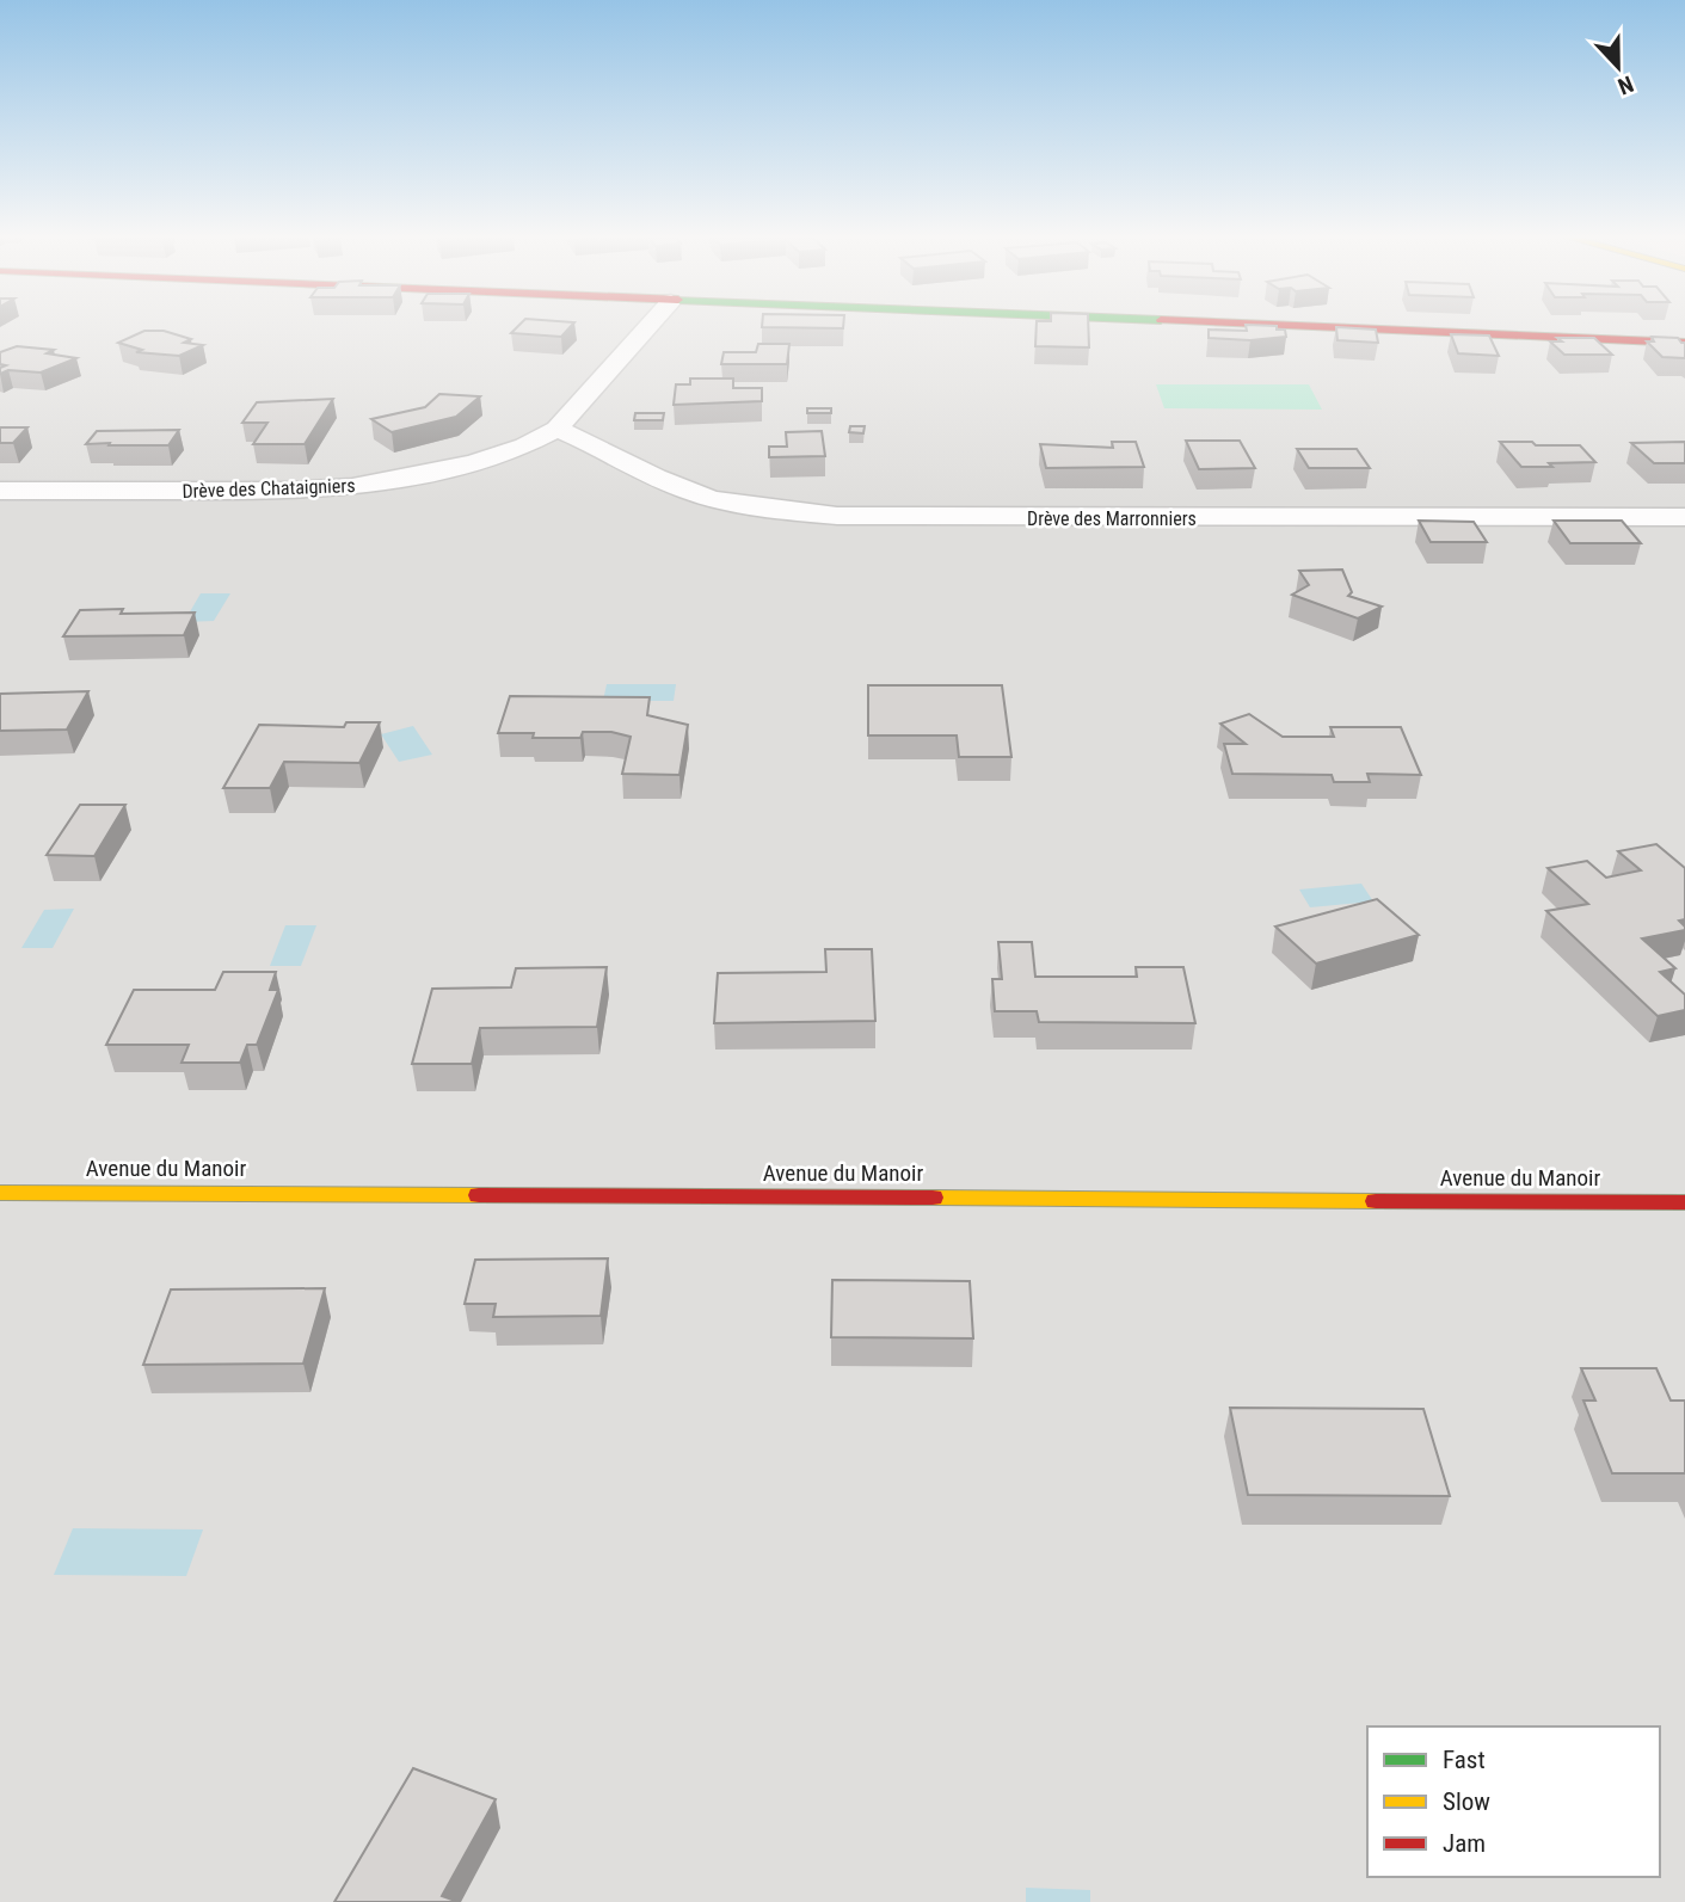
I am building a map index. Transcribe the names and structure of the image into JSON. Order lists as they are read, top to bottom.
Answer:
{
  "streets": {
    "street": ["Drève des Chataigniers", "Drève des Marronniers", "Avenue du Manoir"]
  },
  "crossings": [
    ["Drève des Chataigniers", "Drève des Marronniers"]
  ],
  "legend": ["Fast", "Slow", "Jam"],
  "north": "bottom"
}
